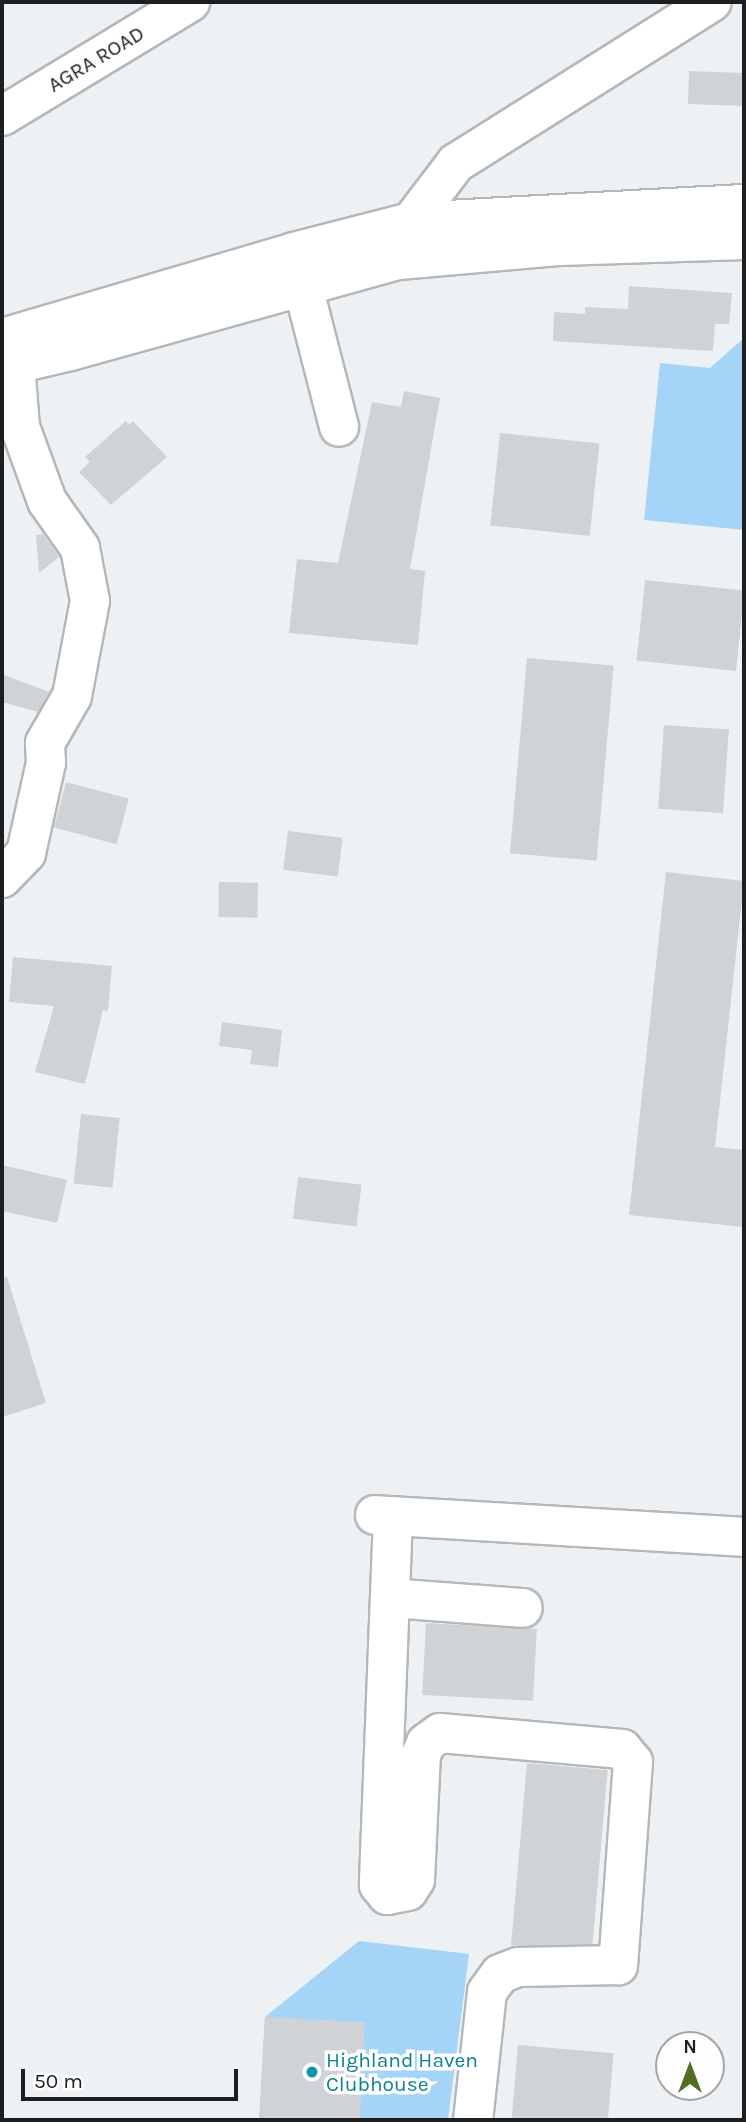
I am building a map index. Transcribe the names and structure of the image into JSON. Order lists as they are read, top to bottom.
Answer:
{
  "streets": {
    "main road": ["AGRA ROAD"]
  },
  "places": ["Highland Haven Clubhouse"],
  "scale_bar": "50 m",
  "north": "top"
}
